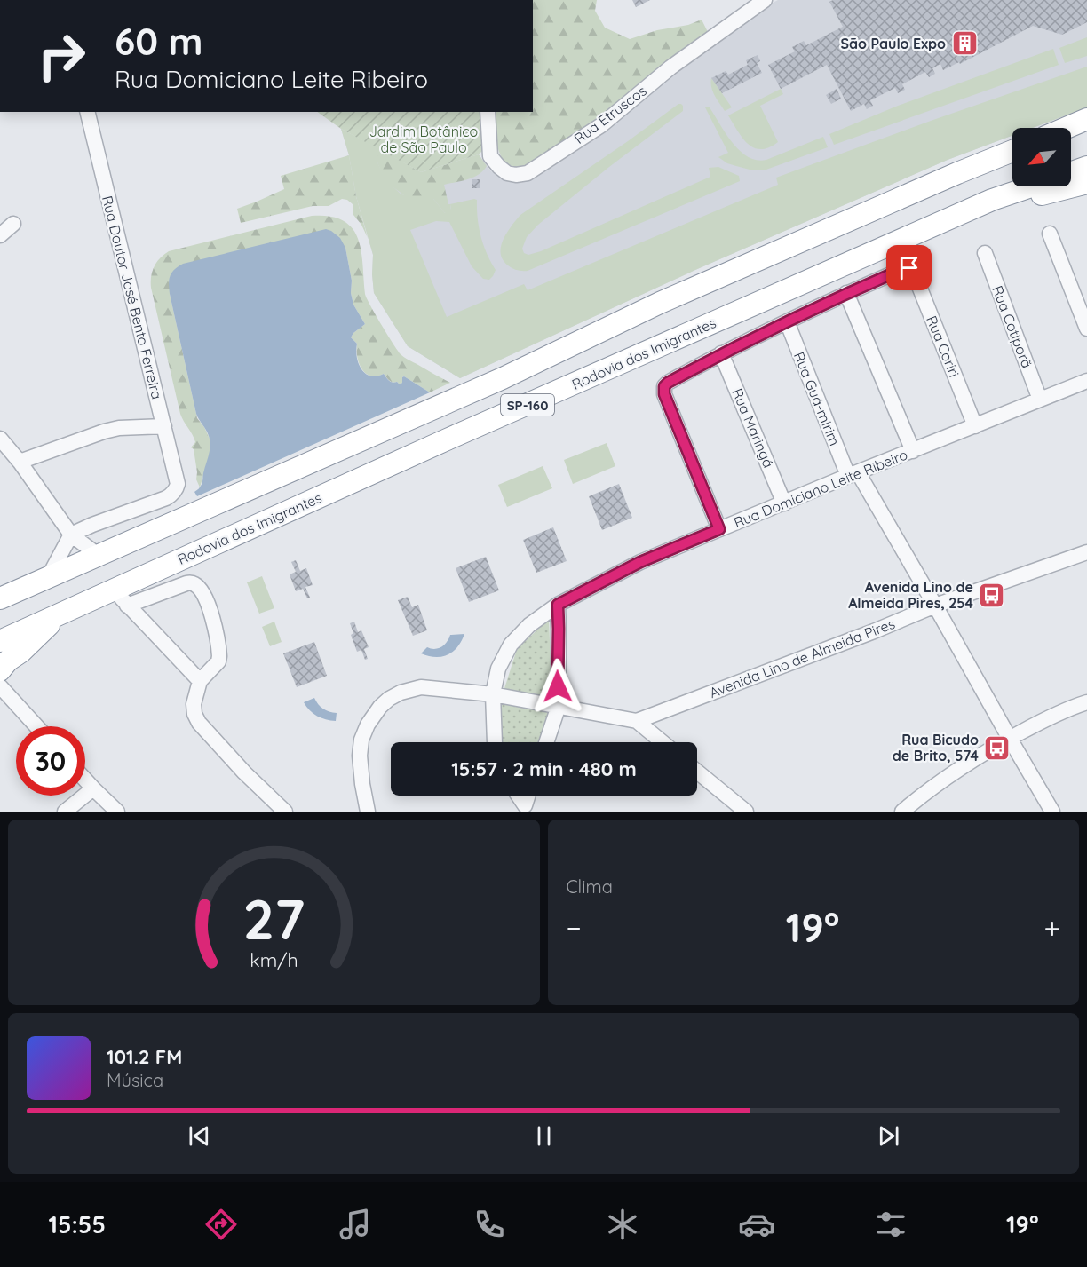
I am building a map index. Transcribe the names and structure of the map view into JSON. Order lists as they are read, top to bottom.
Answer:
{
  "streets": {
    "highway": ["Rodovia dos Imigrantes", "SP-160"],
    "street": [
      "Rua Etruscos",
      "Rua Doutor José Bento Ferreira",
      "Rua Cotiporã",
      "Rua Coriri",
      "Rua Guá-mirim",
      "Rua Maringá",
      "Rua Domiciano Leite Ribeiro",
      "Avenida Lino de Almeida Pires"
    ]
  },
  "crossings": [
    ["Rua Cotiporã", "Rua Domiciano Leite Ribeiro"],
    ["Rua Coriri", "Rua Domiciano Leite Ribeiro"],
    ["Rua Guá-mirim", "Rua Domiciano Leite Ribeiro"],
    ["Rua Guá-mirim", "Avenida Lino de Almeida Pires"],
    ["Rua Maringá", "Rua Domiciano Leite Ribeiro"]
  ],
  "parks": ["Jardim Botânico de São Paulo"],
  "places": {
    "building": ["São Paulo Expo"],
    "bus stop": ["Avenida Lino de Almeida Pires, 254", "Rua Bicudo de Brito, 574"]
  },
  "north": "bottom left",
  "page": {
    "turn": ["60 m", "Rua Domiciano Leite Ribeiro"],
    "limit": "30",
    "trip": "15:57 · 2 min · 480 m",
    "tile": "Clima",
    "heat": ["−", "19°", "+"],
    "song": ["101.2 FM", "Música"],
    "tabs": ["15:55", "19°"],
    "gauge": ["27", "km/h"]
  }
}
